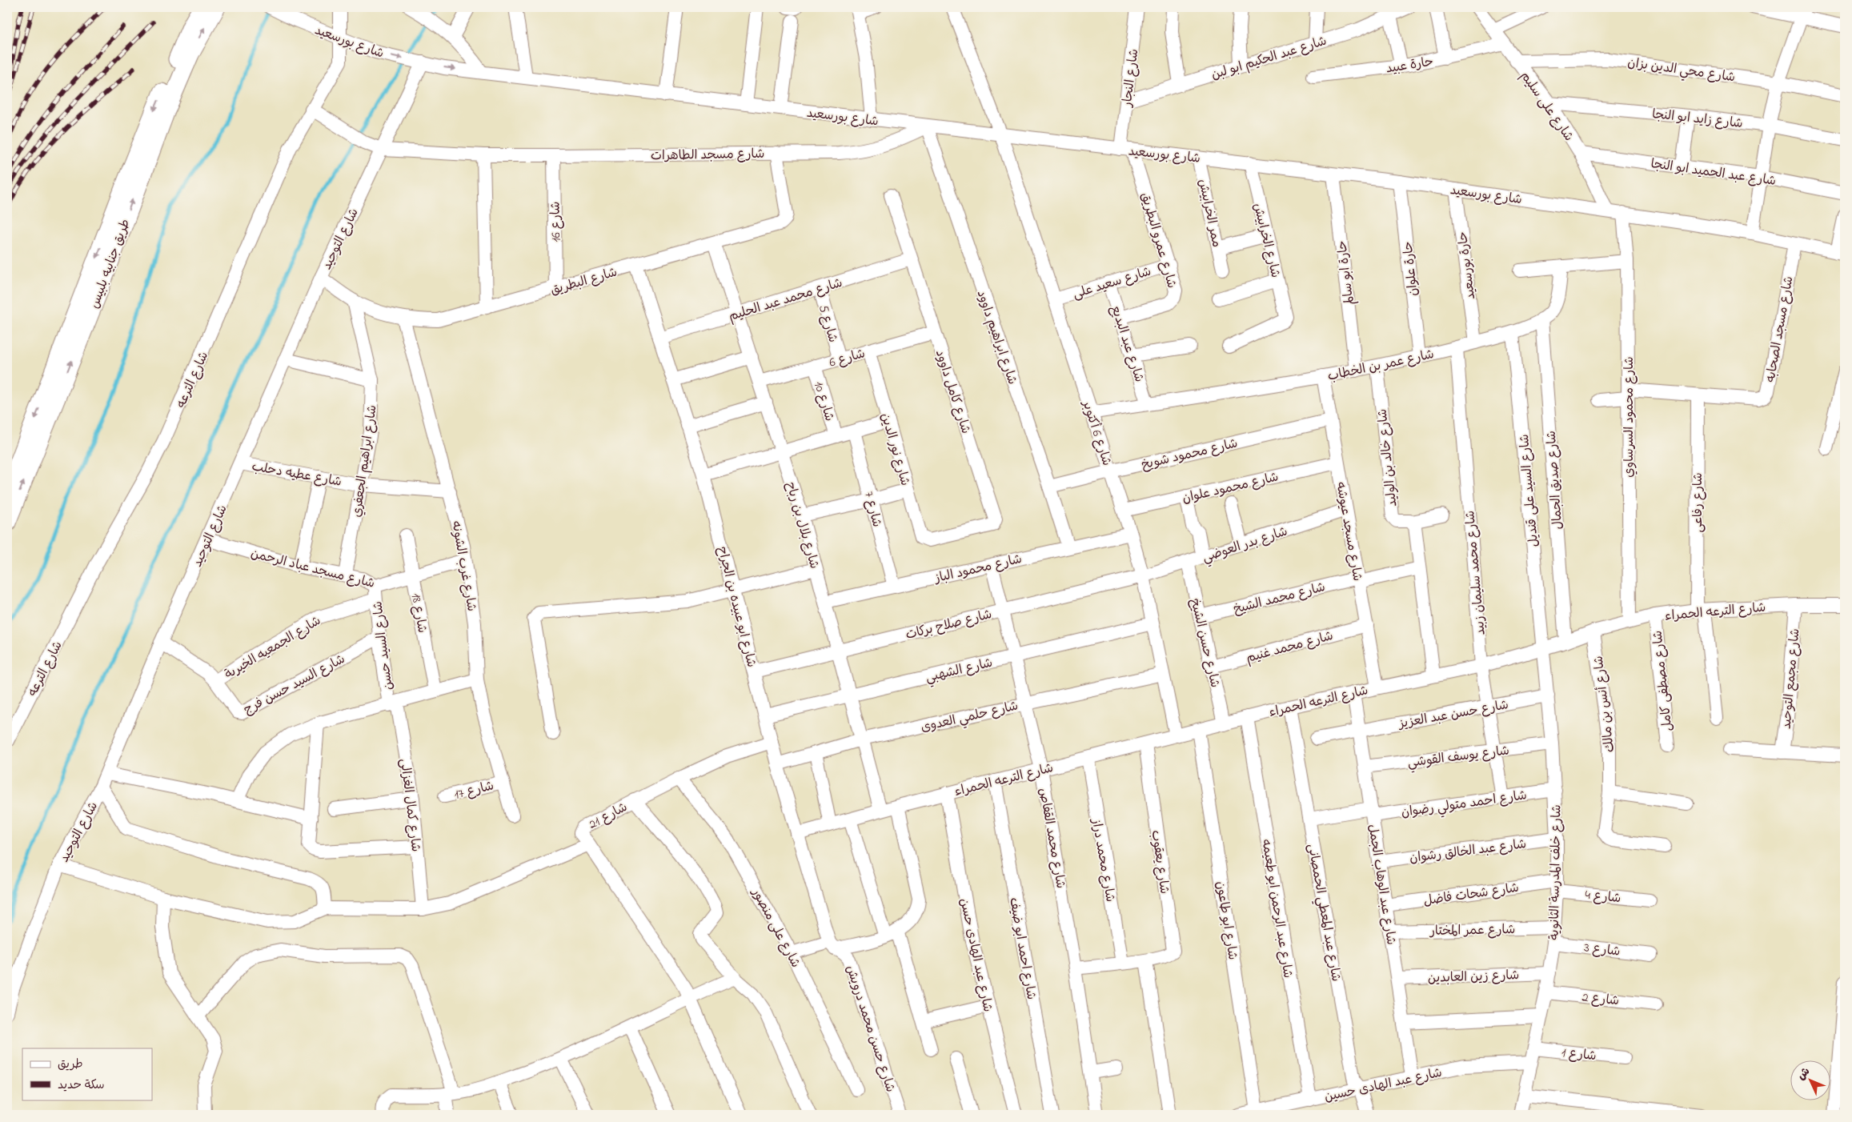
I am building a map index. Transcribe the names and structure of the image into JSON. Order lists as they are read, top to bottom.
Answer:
{
  "streets": {
    "main road": ["طريق جنابيه بلبيس"],
    "street": [
      "شارع بورسعيد",
      "شارع عبد الحكيم ابو لبن",
      "حارة عبيد",
      "شارع محي الدين بزان",
      "شارع النجار",
      "شارع على سليم",
      "شارع زايد ابو النجا",
      "شارع مسجد الطاهرات",
      "شارع عبد الحميد ابو النجا",
      "ممر الخرابيش",
      "شارع 16",
      "شارع التوحيد",
      "شارع عمرو البطريق",
      "شارع الخرابيش",
      "حارة بورسعيد",
      "حارة علوان",
      "حارة ابو سالم",
      "شارع البطريق",
      "شارع سعيد على",
      "شارع محمد عبد الحليم",
      "شارع 5",
      "شارع مسجد الصحابه",
      "شارع ابراهيم داوود",
      "شارع عبد البديع",
      "شارع 6",
      "شارع عمر بن الخطاب",
      "شارع الترعه",
      "شارع كامل داوود",
      "شارع 10",
      "شارع محمود السرساوي",
      "شارع 6 أكتوبر",
      "شارع نور الدين",
      "شارع محمود شويخ",
      "شارع خالد بن الوليد",
      "شارع ابراهيم الجعفري",
      "شارع عطيه دحلب",
      "شارع صديق الجمال",
      "شارع محمود علوان",
      "شارع السيد على قنديل",
      "شارع رفاعى",
      "شارع 7",
      "شارع بلال بن رباح",
      "شارع مسجد عيوشه",
      "شارع بدر العوضي",
      "شارع غرب الشونه",
      "شارع مسجد عباد الرحمن",
      "شارع محمود الباز",
      "شارع محمد سليمان زبيد",
      "شارع محمد الشيخ",
      "شارع ابو عبيده بن الجراح",
      "شارع الترعه الحمراء",
      "شارع 18",
      "شارع صلاح بركات",
      "شارع حسن الشيخ",
      "شارع السيد حسن",
      "شارع محمد غنيم",
      "شارع الجمعيه الخيرىة",
      "شارع الشهبي",
      "شارع مجمع التوحيد",
      "شارع مصطفى كامل",
      "شارع السيد حسن فرج",
      "شارع أنس بن مالك",
      "شارع حسن عبد العزيز",
      "شارع حلمي العدوى",
      "شارع يوسف القوشي",
      "شارع 17",
      "شارع احمد متولي رضوان",
      "شارع كمال الغزالى",
      "شارع 21",
      "شارع محمد القفاص",
      "شارع عبد الخالق رشوان",
      "شارع محمد دراز",
      "شارع يعقوب",
      "شارع خلف المدرسة الثانوية",
      "شارع عبد الوهاب الجمل",
      "شارع شحات فاضل",
      "شارع 4",
      "شارع عبد الرحمن ابو طعيمه",
      "شارع عبد المعطي الحمصانى",
      "شارع ابو طاعون",
      "شارع على منصور",
      "شارع عمر المختار",
      "شارع احمد ابو ضيف",
      "شارع 3",
      "شارع عبد الهادى حسن",
      "شارع زين العابدين",
      "شارع 2",
      "شارع حسن محمد درويش",
      "شارع 1",
      "شارع عبد الهادى حسين"
    ]
  },
  "crossings": [
    ["شارع بورسعيد", "شارع النجار"],
    ["شارع بورسعيد", "شارع على سليم"],
    ["شارع بورسعيد", "شارع مسجد الطاهرات"],
    ["شارع بورسعيد", "ممر الخرابيش"],
    ["شارع بورسعيد", "شارع التوحيد"],
    ["شارع بورسعيد", "شارع عمرو البطريق"],
    ["شارع بورسعيد", "شارع الخرابيش"],
    ["شارع بورسعيد", "حارة بورسعيد"],
    ["شارع بورسعيد", "حارة علوان"],
    ["شارع بورسعيد", "حارة ابو سالم"],
    ["شارع بورسعيد", "شارع مسجد الصحابه"],
    ["شارع بورسعيد", "شارع ابراهيم داوود"],
    ["شارع بورسعيد", "شارع الترعه"],
    ["شارع بورسعيد", "شارع محمود السرساوي"],
    ["شارع بورسعيد", "شارع 6 أكتوبر"],
    ["شارع عبد الحكيم ابو لبن", "شارع النجار"],
    ["حارة عبيد", "شارع على سليم"],
    ["شارع محي الدين بزان", "شارع على سليم"],
    ["شارع النجار", "شارع عمرو البطريق"],
    ["شارع على سليم", "شارع زايد ابو النجا"],
    ["شارع على سليم", "شارع عبد الحميد ابو النجا"],
    ["شارع مسجد الطاهرات", "شارع 16"],
    ["شارع مسجد الطاهرات", "شارع التوحيد"],
    ["شارع مسجد الطاهرات", "شارع البطريق"],
    ["شارع مسجد الطاهرات", "شارع ابراهيم داوود"],
    ["شارع مسجد الطاهرات", "شارع الترعه"],
    ["شارع 16", "شارع البطريق"],
    ["شارع التوحيد", "شارع البطريق"],
    ["شارع التوحيد", "شارع عطيه دحلب"],
    ["شارع التوحيد", "شارع مسجد عباد الرحمن"],
    ["شارع التوحيد", "شارع السيد حسن فرج"],
    ["شارع عمرو البطريق", "شارع سعيد على"],
    ["شارع عمرو البطريق", "شارع عبد البديع"],
    ["حارة بورسعيد", "شارع عمر بن الخطاب"],
    ["حارة علوان", "شارع عمر بن الخطاب"],
    ["حارة ابو سالم", "شارع عمر بن الخطاب"],
    ["شارع البطريق", "شارع ابراهيم الجعفري"],
    ["شارع البطريق", "شارع بلال بن رباح"],
    ["شارع البطريق", "شارع غرب الشونه"],
    ["شارع البطريق", "شارع ابو عبيده بن الجراح"],
    ["شارع سعيد على", "شارع عبد البديع"],
    ["شارع سعيد على", "شارع 6 أكتوبر"],
    ["شارع محمد عبد الحليم", "شارع 5"],
    ["شارع محمد عبد الحليم", "شارع كامل داوود"],
    ["شارع محمد عبد الحليم", "شارع بلال بن رباح"],
    ["شارع محمد عبد الحليم", "شارع ابو عبيده بن الجراح"],
    ["شارع 5", "شارع 6"],
    ["شارع مسجد الصحابه", "شارع محمود السرساوي"],
    ["شارع مسجد الصحابه", "شارع رفاعى"],
    ["شارع ابراهيم داوود", "شارع محمود شويخ"],
    ["شارع ابراهيم داوود", "شارع محمود الباز"],
    ["شارع عبد البديع", "شارع عمر بن الخطاب"],
    ["شارع 6", "شارع كامل داوود"],
    ["شارع 6", "شارع 10"],
    ["شارع 6", "شارع نور الدين"],
    ["شارع 6", "شارع بلال بن رباح"],
    ["شارع عمر بن الخطاب", "شارع 6 أكتوبر"],
    ["شارع عمر بن الخطاب", "شارع خالد بن الوليد"],
    ["شارع عمر بن الخطاب", "شارع صديق الجمال"],
    ["شارع عمر بن الخطاب", "شارع السيد على قنديل"],
    ["شارع عمر بن الخطاب", "شارع مسجد عيوشه"],
    ["شارع عمر بن الخطاب", "شارع محمد سليمان زبيد"],
    ["شارع كامل داوود", "شارع نور الدين"],
    ["شارع محمود السرساوي", "شارع الترعه الحمراء"],
    ["شارع 6 أكتوبر", "شارع محمود شويخ"],
    ["شارع 6 أكتوبر", "شارع محمود علوان"],
    ["شارع 6 أكتوبر", "شارع بدر العوضي"],
    ["شارع 6 أكتوبر", "شارع محمود الباز"],
    ["شارع 6 أكتوبر", "شارع الترعه الحمراء"],
    ["شارع 6 أكتوبر", "شارع صلاح بركات"],
    ["شارع 6 أكتوبر", "شارع الشهبي"],
    ["شارع 6 أكتوبر", "شارع حلمي العدوى"],
    ["شارع محمود شويخ", "شارع مسجد عيوشه"],
    ["شارع ابراهيم الجعفري", "شارع عطيه دحلب"],
    ["شارع ابراهيم الجعفري", "شارع مسجد عباد الرحمن"],
    ["شارع عطيه دحلب", "شارع غرب الشونه"],
    ["شارع صديق الجمال", "شارع الترعه الحمراء"],
    ["شارع محمود علوان", "شارع مسجد عيوشه"],
    ["شارع السيد على قنديل", "شارع الترعه الحمراء"],
    ["شارع السيد على قنديل", "شارع خلف المدرسة الثانوية"],
    ["شارع رفاعى", "شارع الترعه الحمراء"],
    ["شارع 7", "شارع محمود الباز"],
    ["شارع بلال بن رباح", "شارع محمود الباز"],
    ["شارع بلال بن رباح", "شارع الترعه الحمراء"],
    ["شارع بلال بن رباح", "شارع صلاح بركات"],
    ["شارع بلال بن رباح", "شارع الشهبي"],
    ["شارع بلال بن رباح", "شارع حلمي العدوى"],
    ["شارع مسجد عيوشه", "شارع بدر العوضي"],
    ["شارع مسجد عيوشه", "شارع محمد الشيخ"],
    ["شارع مسجد عيوشه", "شارع الترعه الحمراء"],
    ["شارع مسجد عيوشه", "شارع محمد غنيم"],
    ["شارع بدر العوضي", "شارع صلاح بركات"],
    ["شارع بدر العوضي", "شارع حسن الشيخ"],
    ["شارع غرب الشونه", "شارع مسجد عباد الرحمن"],
    ["شارع غرب الشونه", "شارع 17"],
    ["شارع مسجد عباد الرحمن", "شارع 18"],
    ["شارع مسجد عباد الرحمن", "شارع السيد حسن"],
    ["شارع محمود الباز", "شارع محمد القفاص"],
    ["شارع محمد سليمان زبيد", "شارع الترعه الحمراء"],
    ["شارع محمد سليمان زبيد", "شارع حسن عبد العزيز"],
    ["شارع محمد سليمان زبيد", "شارع يوسف القوشي"],
    ["شارع محمد سليمان زبيد", "شارع احمد متولي رضوان"],
    ["شارع محمد الشيخ", "شارع حسن الشيخ"],
    ["شارع ابو عبيده بن الجراح", "شارع الترعه الحمراء"],
    ["شارع ابو عبيده بن الجراح", "شارع صلاح بركات"],
    ["شارع ابو عبيده بن الجراح", "شارع الشهبي"],
    ["شارع ابو عبيده بن الجراح", "شارع حلمي العدوى"],
    ["شارع ابو عبيده بن الجراح", "شارع 21"],
    ["شارع ابو عبيده بن الجراح", "شارع حسن محمد درويش"],
    ["شارع الترعه الحمراء", "شارع حسن الشيخ"],
    ["شارع الترعه الحمراء", "شارع مجمع التوحيد"],
    ["شارع الترعه الحمراء", "شارع مصطفى كامل"],
    ["شارع الترعه الحمراء", "شارع أنس بن مالك"],
    ["شارع الترعه الحمراء", "شارع محمد القفاص"],
    ["شارع الترعه الحمراء", "شارع محمد دراز"],
    ["شارع الترعه الحمراء", "شارع يعقوب"],
    ["شارع الترعه الحمراء", "شارع خلف المدرسة الثانوية"],
    ["شارع الترعه الحمراء", "شارع عبد الوهاب الجمل"],
    ["شارع الترعه الحمراء", "شارع عبد الرحمن ابو طعيمه"],
    ["شارع الترعه الحمراء", "شارع عبد المعطي الحمصانى"],
    ["شارع الترعه الحمراء", "شارع ابو طاعون"],
    ["شارع الترعه الحمراء", "شارع احمد ابو ضيف"],
    ["شارع الترعه الحمراء", "شارع عبد الهادى حسن"],
    ["شارع صلاح بركات", "شارع محمد القفاص"],
    ["شارع حسن الشيخ", "شارع محمد غنيم"],
    ["شارع السيد حسن", "شارع الجمعيه الخيرىة"],
    ["شارع السيد حسن", "شارع السيد حسن فرج"],
    ["شارع السيد حسن", "شارع كمال الغزالى"],
    ["شارع الجمعيه الخيرىة", "شارع السيد حسن فرج"],
    ["شارع الشهبي", "شارع محمد القفاص"],
    ["شارع حسن عبد العزيز", "شارع خلف المدرسة الثانوية"],
    ["شارع حسن عبد العزيز", "شارع عبد الوهاب الجمل"],
    ["شارع حلمي العدوى", "شارع محمد القفاص"],
    ["شارع يوسف القوشي", "شارع خلف المدرسة الثانوية"],
    ["شارع يوسف القوشي", "شارع عبد الوهاب الجمل"],
    ["شارع احمد متولي رضوان", "شارع خلف المدرسة الثانوية"],
    ["شارع احمد متولي رضوان", "شارع عبد الوهاب الجمل"],
    ["شارع احمد متولي رضوان", "شارع عبد المعطي الحمصانى"],
    ["شارع كمال الغزالى", "شارع 21"],
    ["شارع 21", "شارع على منصور"],
    ["شارع عبد الخالق رشوان", "شارع خلف المدرسة الثانوية"],
    ["شارع عبد الخالق رشوان", "شارع عبد الوهاب الجمل"],
    ["شارع خلف المدرسة الثانوية", "شارع شحات فاضل"],
    ["شارع خلف المدرسة الثانوية", "شارع 4"],
    ["شارع خلف المدرسة الثانوية", "شارع عمر المختار"],
    ["شارع خلف المدرسة الثانوية", "شارع 3"],
    ["شارع خلف المدرسة الثانوية", "شارع زين العابدين"],
    ["شارع خلف المدرسة الثانوية", "شارع 2"],
    ["شارع خلف المدرسة الثانوية", "شارع 1"],
    ["شارع خلف المدرسة الثانوية", "شارع عبد الهادى حسين"],
    ["شارع عبد الوهاب الجمل", "شارع شحات فاضل"],
    ["شارع عبد الوهاب الجمل", "شارع عمر المختار"],
    ["شارع عبد الوهاب الجمل", "شارع زين العابدين"],
    ["شارع عبد الوهاب الجمل", "شارع عبد الهادى حسين"],
    ["شارع شحات فاضل", "شارع 4"],
    ["شارع عبد الرحمن ابو طعيمه", "شارع عبد الهادى حسين"],
    ["شارع عبد المعطي الحمصانى", "شارع عبد الهادى حسين"],
    ["شارع ابو طاعون", "شارع عبد الهادى حسين"]
  ],
  "legend": ["طريق", "سكة حديد"],
  "north": "top left"
}
